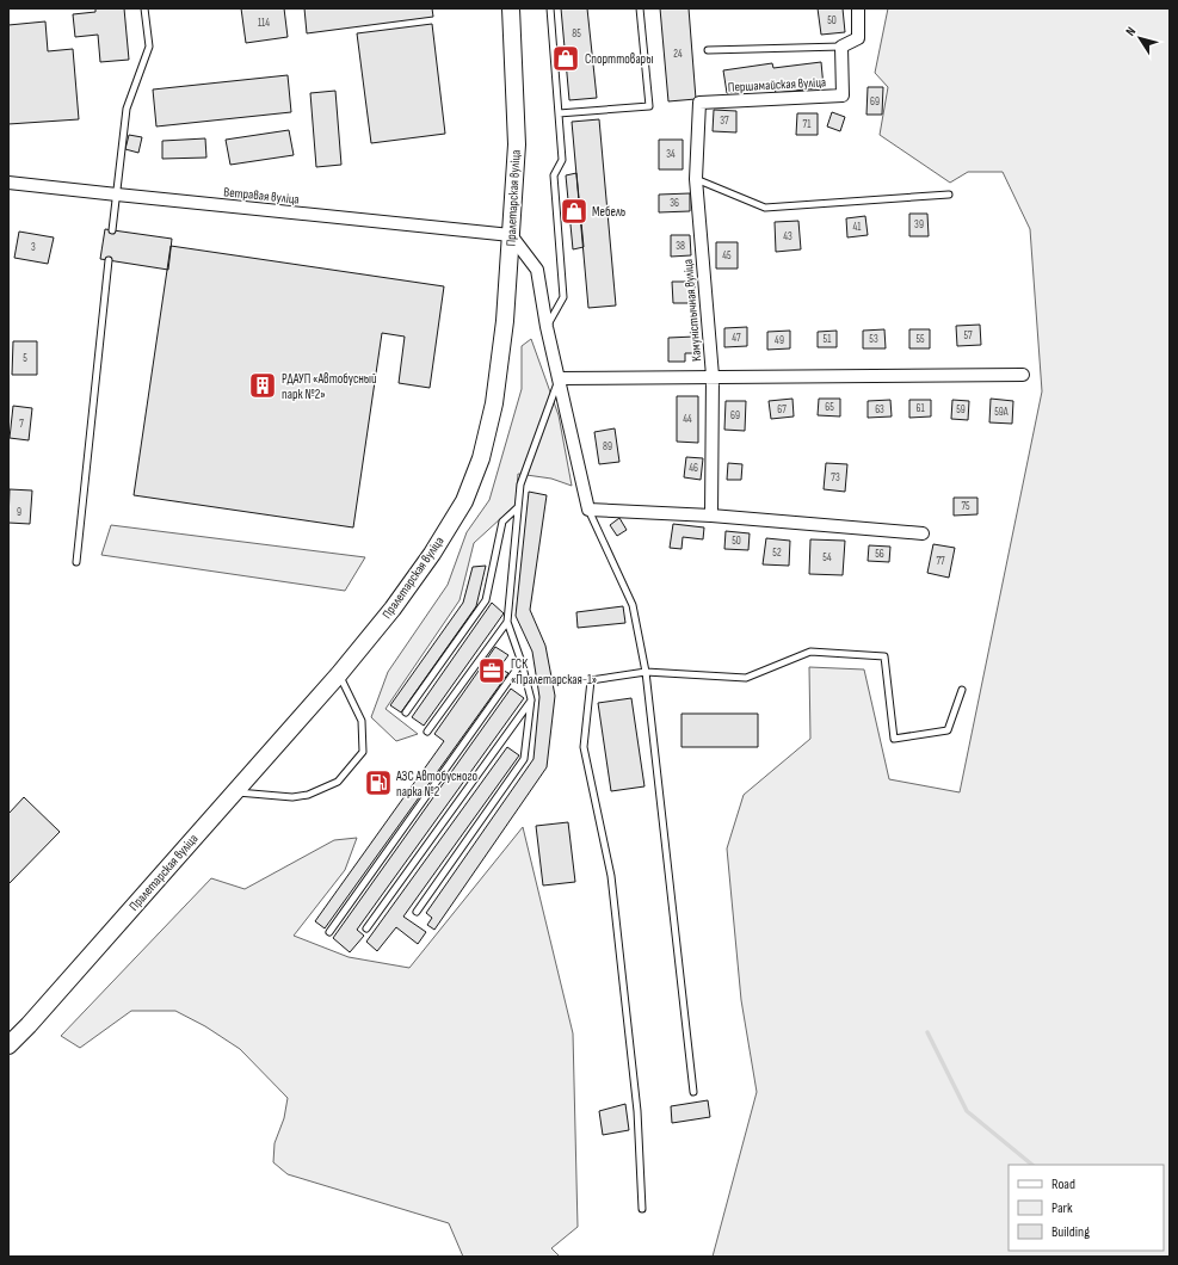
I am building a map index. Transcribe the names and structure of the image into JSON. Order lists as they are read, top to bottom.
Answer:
{
  "streets": {
    "main road": ["Пралетарская вуліца"],
    "street": ["Першамайская вуліца", "Ветравая вуліца", "Камуністычная вуліца"]
  },
  "crossings": [
    ["Першамайская вуліца", "Камуністычная вуліца"],
    ["Ветравая вуліца", "Пралетарская вуліца"]
  ],
  "places": {
    "shop": ["Спорттовары", "Мебель"],
    "building": ["РДАУП «Автобусный парк №2»"],
    "office": ["ГСК «Пралетарская-1»"],
    "fuel station": ["АЗС Автобусного парка №2"]
  },
  "house_numbers": [
    "50",
    "114",
    "85",
    "24",
    "69",
    "37",
    "71",
    "34",
    "36",
    "39",
    "41",
    "43",
    "38",
    "3",
    "45",
    "57",
    "47",
    "51",
    "53",
    "55",
    "49",
    "5",
    "65",
    "61",
    "67",
    "63",
    "59",
    "59А",
    "69",
    "44",
    "7",
    "89",
    "46",
    "73",
    "75",
    "9",
    "50",
    "52",
    "56",
    "54",
    "77"
  ],
  "legend": ["Road", "Park", "Building"],
  "north": "top left"
}
